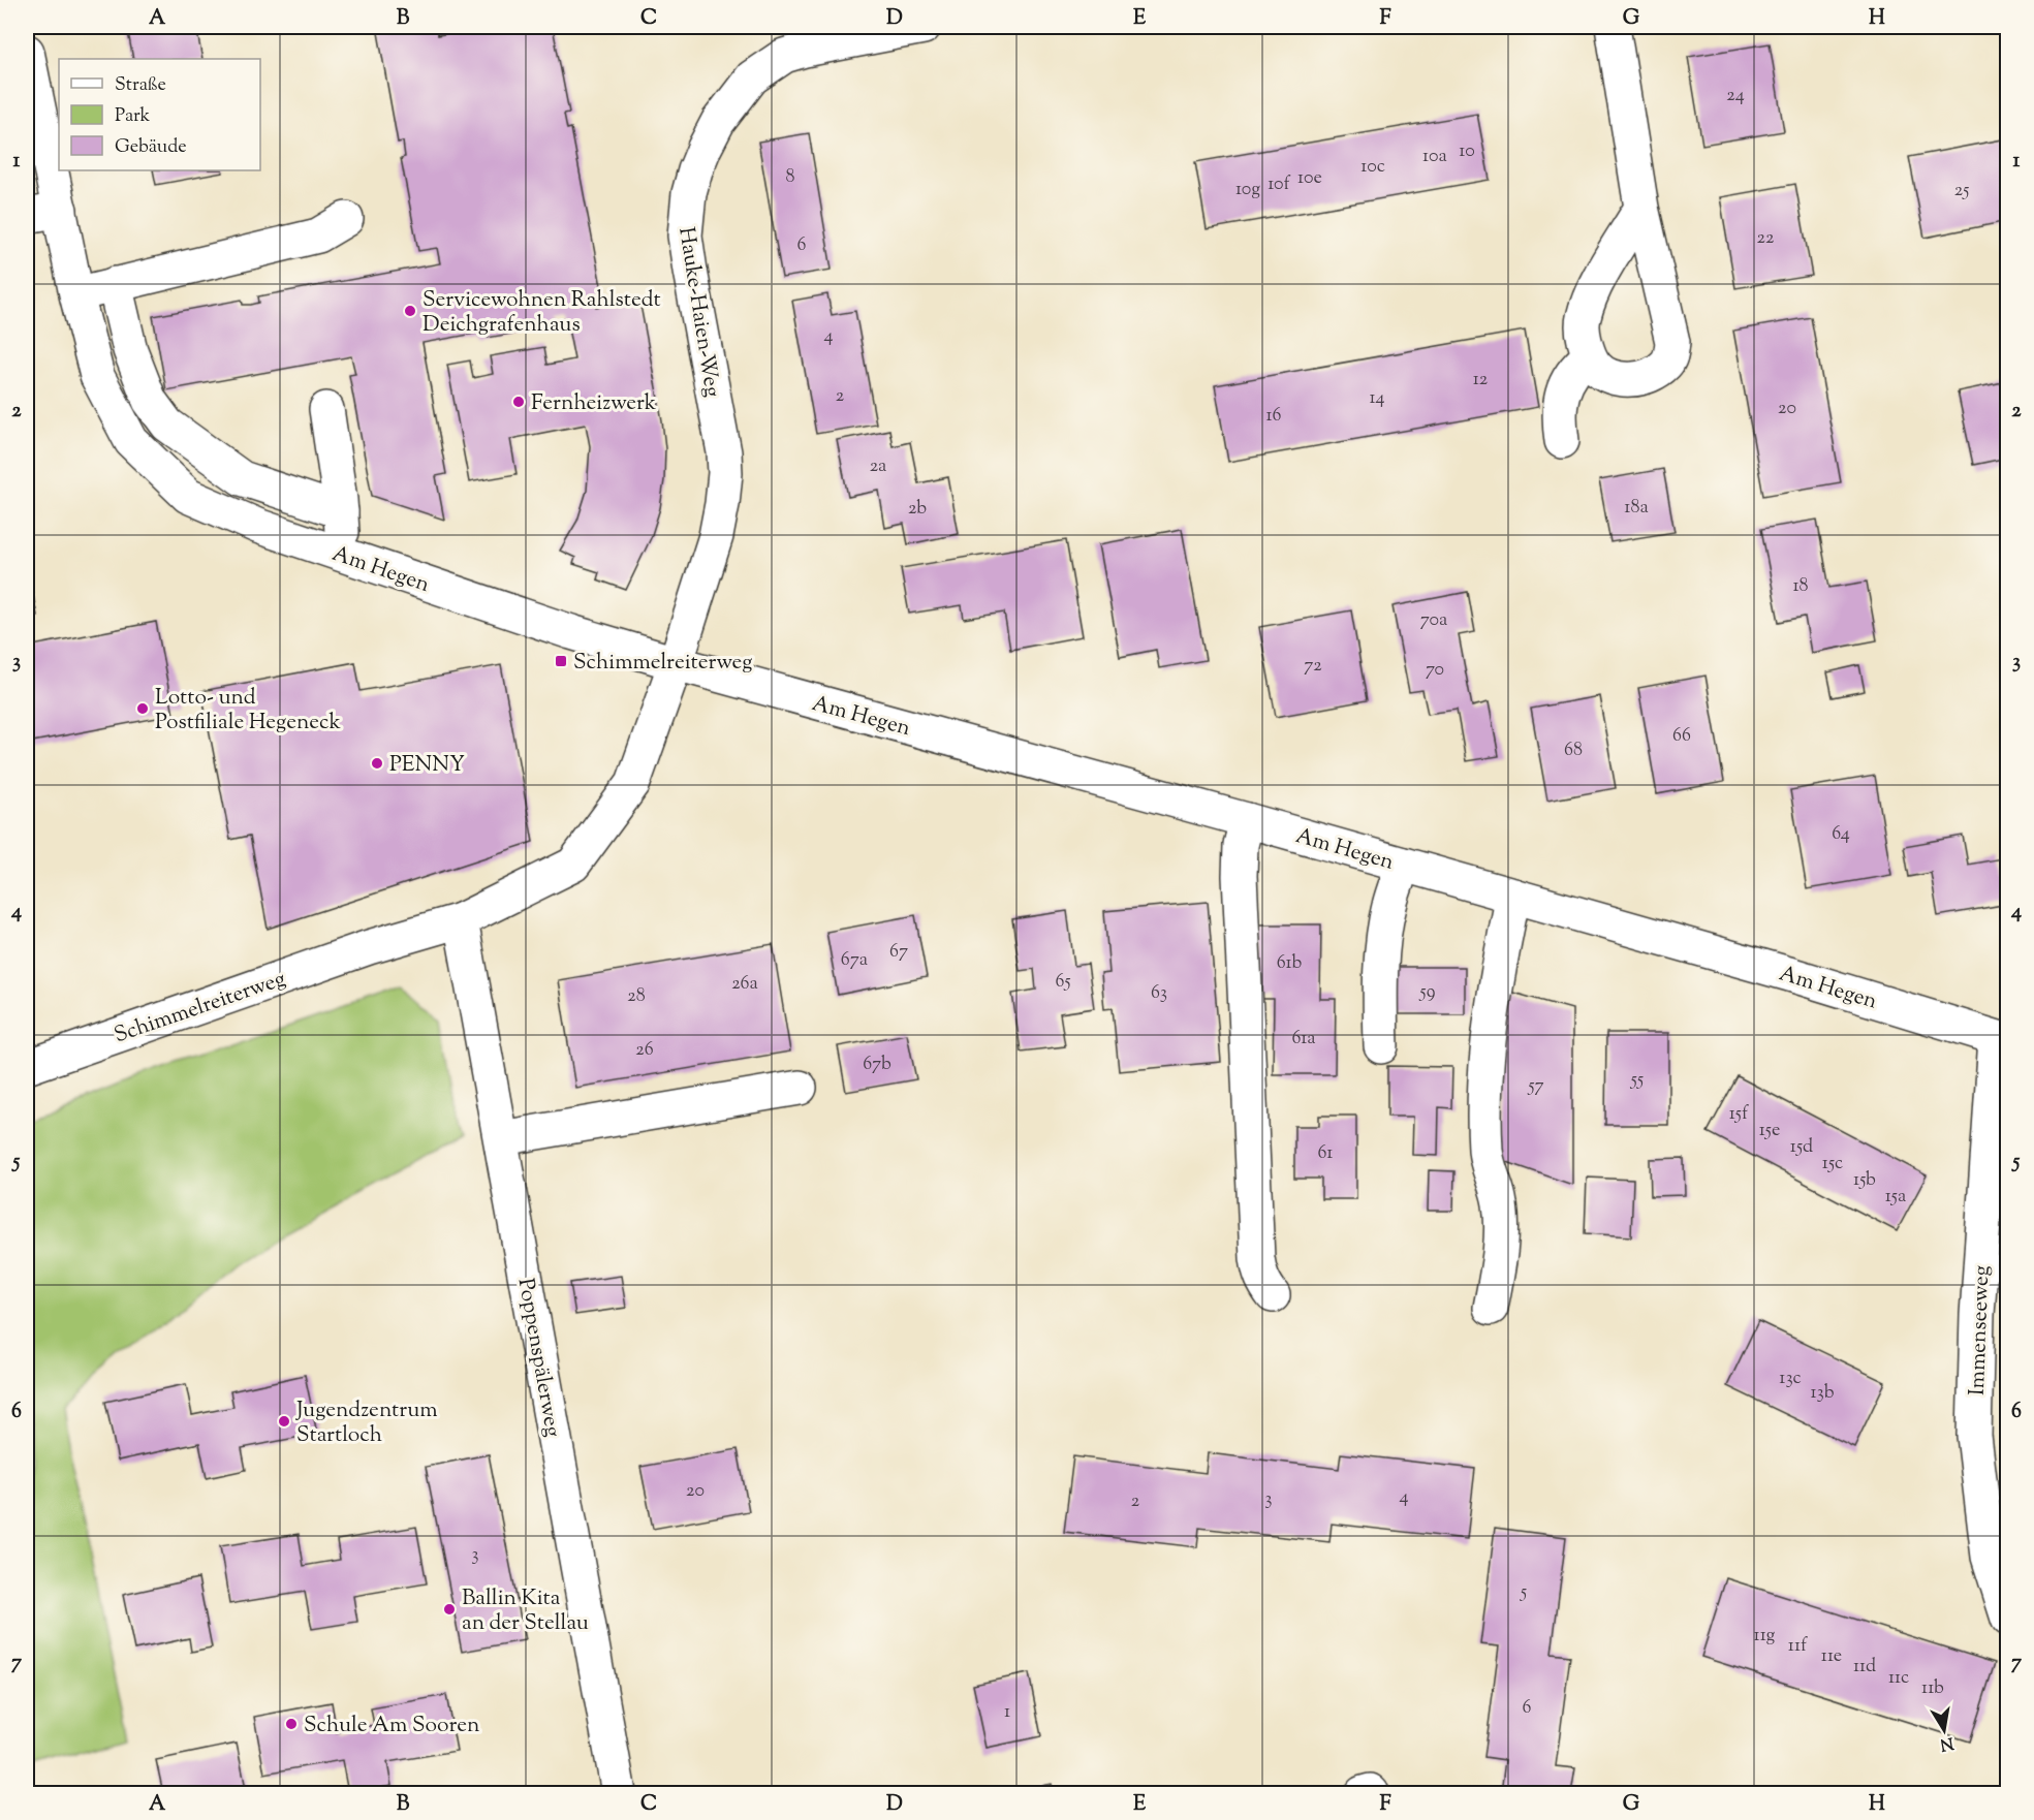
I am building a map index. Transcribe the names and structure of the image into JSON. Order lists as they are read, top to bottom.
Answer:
{
  "streets": {
    "street": [
      "Hauke-Haien-Weg",
      "Am Hegen",
      "Schimmelreiterweg",
      "Immenseeweg",
      "Poppenspälerweg"
    ]
  },
  "crossings": [
    ["Hauke-Haien-Weg", "Am Hegen"],
    ["Hauke-Haien-Weg", "Schimmelreiterweg"],
    ["Am Hegen", "Schimmelreiterweg"],
    ["Am Hegen", "Immenseeweg"],
    ["Schimmelreiterweg", "Poppenspälerweg"]
  ],
  "places": {
    "other": [
      "Servicewohnen Rahlstedt Deichgrafenhaus",
      "Fernheizwerk",
      "Lotto- und Postfiliale Hegeneck",
      "PENNY",
      "Jugendzentrum Startloch",
      "Ballin Kita an der Stellau",
      "Schule Am Sooren"
    ],
    "transit": ["Schimmelreiterweg"]
  },
  "house_numbers": [
    "24",
    "10",
    "10a",
    "10c",
    "8",
    "10e",
    "10f",
    "10g",
    "25",
    "22",
    "6",
    "4",
    "12",
    "2",
    "14",
    "20",
    "16",
    "2a",
    "18a",
    "2b",
    "18",
    "70a",
    "72",
    "70",
    "66",
    "68",
    "64",
    "67",
    "67a",
    "61b",
    "65",
    "26a",
    "59",
    "63",
    "28",
    "61a",
    "26",
    "67b",
    "55",
    "57",
    "15f",
    "15e",
    "15d",
    "61",
    "15c",
    "15b",
    "15a",
    "13c",
    "13b",
    "20",
    "4",
    "3",
    "2",
    "3",
    "5",
    "11g",
    "11f",
    "11e",
    "11d",
    "11c",
    "11b",
    "6",
    "1"
  ],
  "legend": ["Straße", "Park", "Gebäude"],
  "north": "bottom",
  "grid": {
    "columns": [
      "A",
      "B",
      "C",
      "D",
      "E",
      "F",
      "G",
      "H"
    ],
    "rows": [
      "1",
      "2",
      "3",
      "4",
      "5",
      "6",
      "7"
    ]
  }
}
